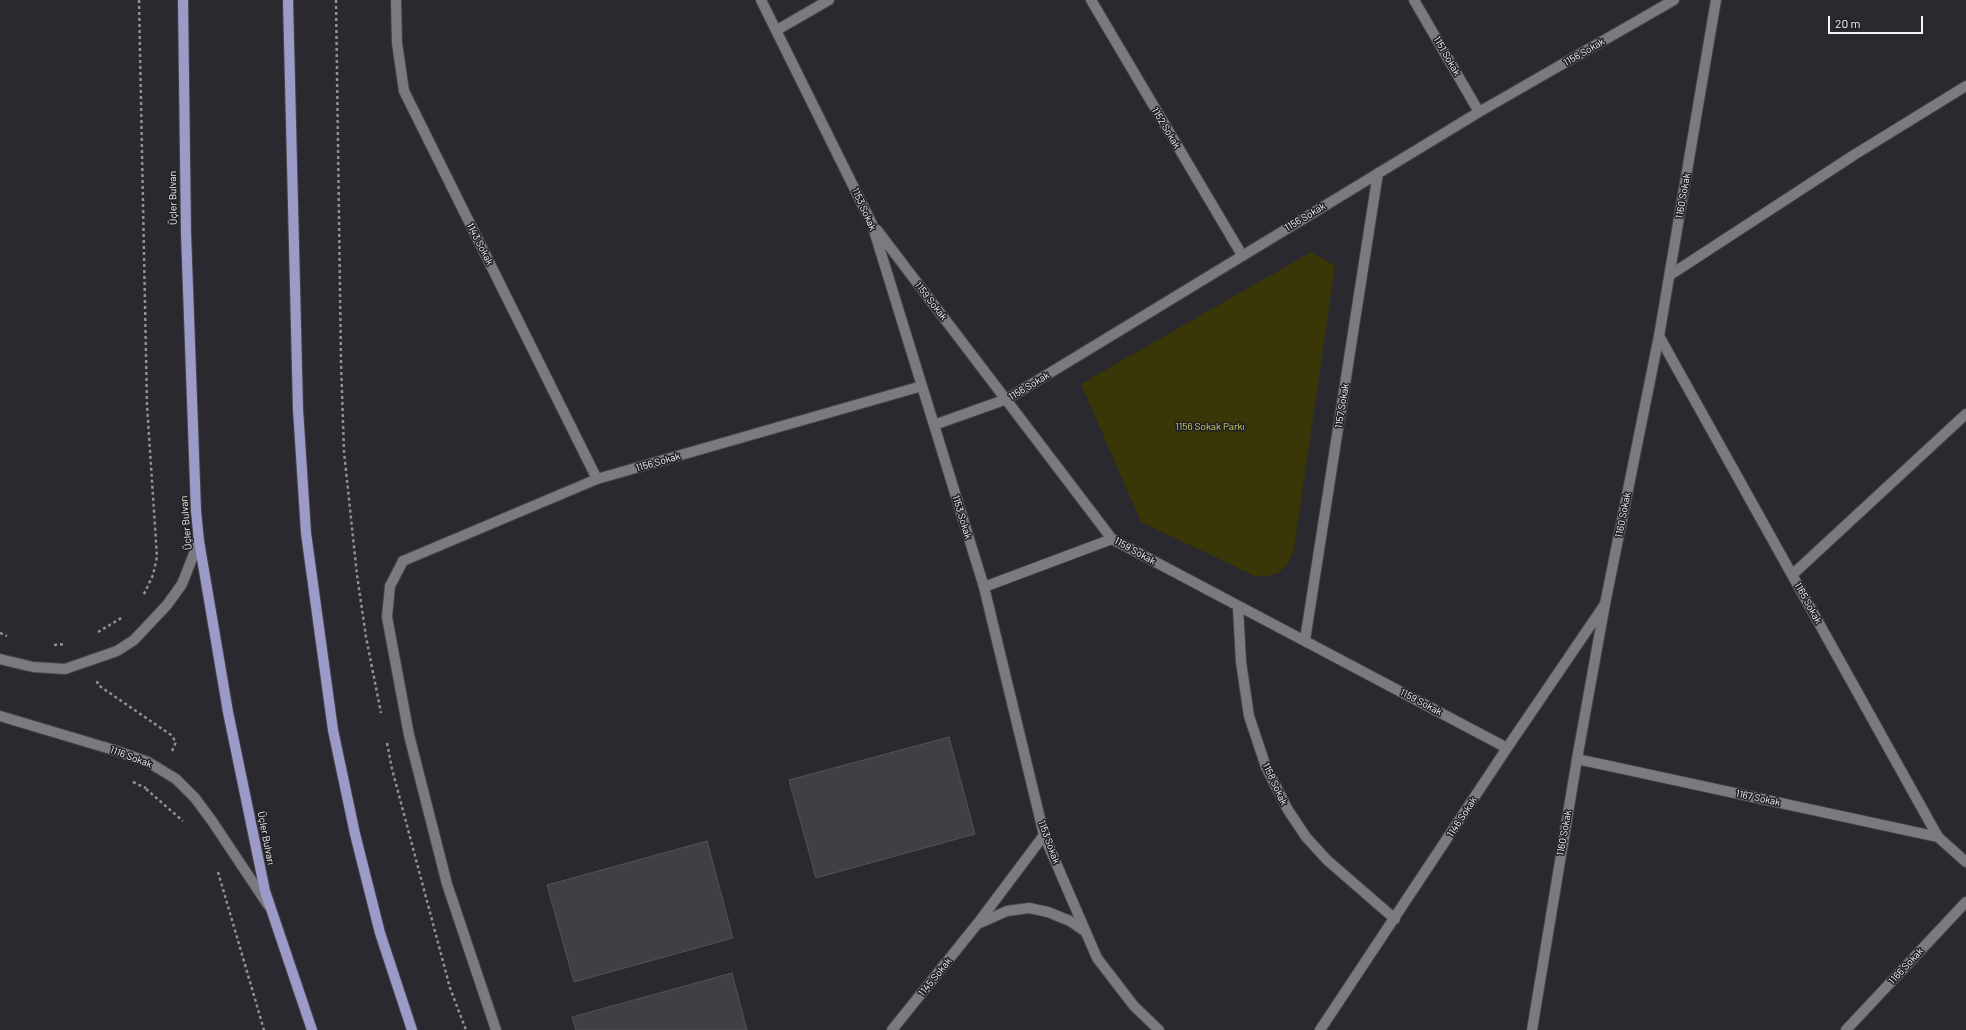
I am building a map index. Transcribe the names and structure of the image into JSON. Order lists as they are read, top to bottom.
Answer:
{
  "streets": {
    "main road": ["Üçler Bulvarı"],
    "street": [
      "1156 Sokak",
      "1151 Sokak",
      "1152 Sokak",
      "1160 Sokak",
      "1153 Sokak",
      "1143 Sokak",
      "1159 Sokak",
      "1157 Sokak",
      "1165 Sokak",
      "1116 Sokak",
      "1158 Sokak",
      "1167 Sokak",
      "1146 Sokak",
      "1166 Sokak",
      "1145 Sokak"
    ]
  },
  "crossings": [
    ["1156 Sokak", "1151 Sokak"],
    ["1156 Sokak", "1152 Sokak"],
    ["1156 Sokak", "1153 Sokak"],
    ["1156 Sokak", "1143 Sokak"],
    ["1156 Sokak", "1159 Sokak"],
    ["1156 Sokak", "1157 Sokak"],
    ["1160 Sokak", "1165 Sokak"],
    ["1160 Sokak", "1167 Sokak"],
    ["1160 Sokak", "1146 Sokak"],
    ["Üçler Bulvarı", "1116 Sokak"],
    ["1153 Sokak", "1159 Sokak"],
    ["1153 Sokak", "1145 Sokak"],
    ["1159 Sokak", "1157 Sokak"],
    ["1159 Sokak", "1158 Sokak"],
    ["1159 Sokak", "1146 Sokak"],
    ["1165 Sokak", "1167 Sokak"],
    ["1158 Sokak", "1146 Sokak"]
  ],
  "parks": ["1156 Sokak Parkı"],
  "scale_bar": "20 m"
}
